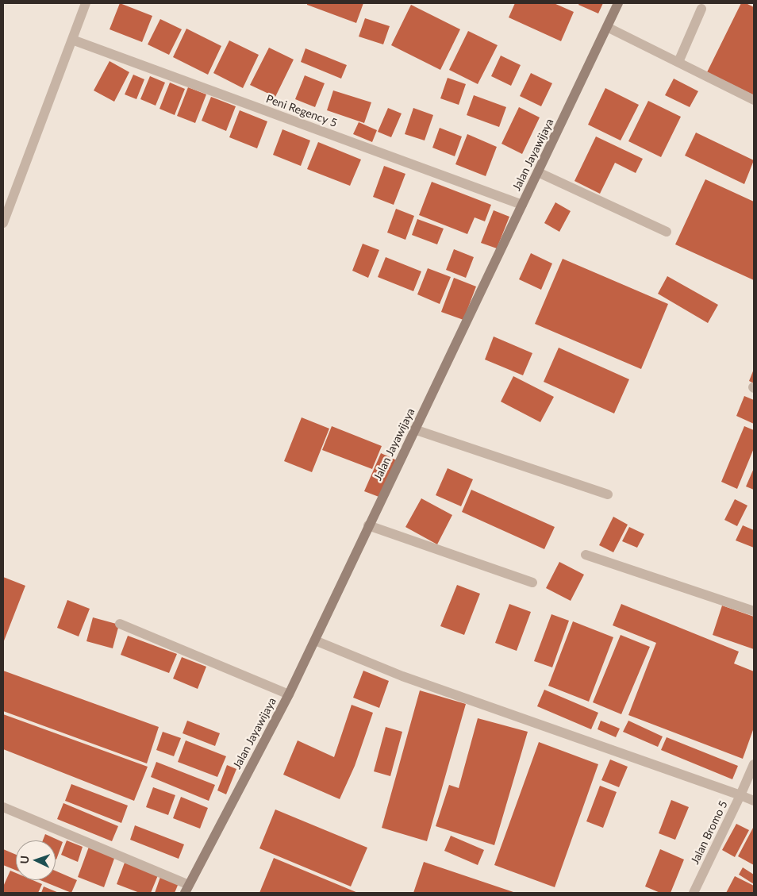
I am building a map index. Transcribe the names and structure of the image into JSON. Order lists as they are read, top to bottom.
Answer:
{
  "streets": {
    "main road": ["Jalan Jayawijaya"],
    "street": ["Peni Regency 5", "Jalan Bromo 5"]
  },
  "crossings": [
    ["Peni Regency 5", "Jalan Jayawijaya"]
  ],
  "north": "left"
}
